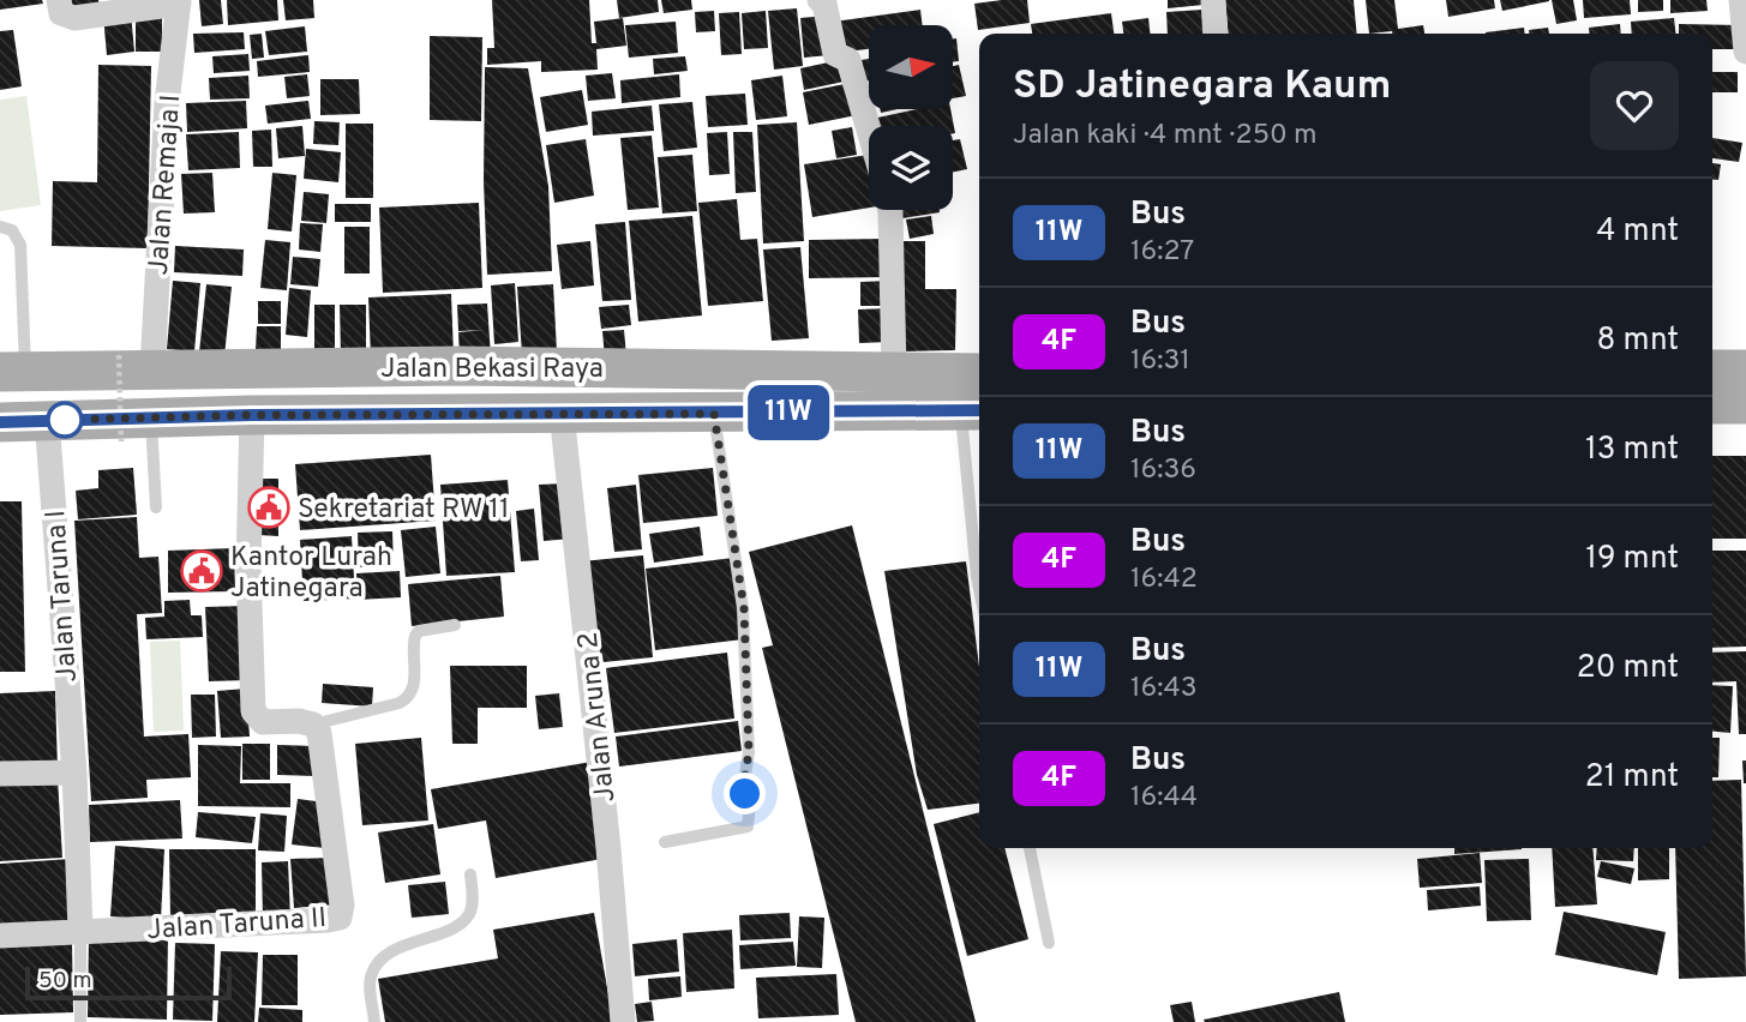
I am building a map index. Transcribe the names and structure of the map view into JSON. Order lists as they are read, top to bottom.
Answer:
{
  "streets": {
    "main road": ["Jalan Bekasi Raya"],
    "street": [
      "Jalan Remaja I",
      "Jalan Taruna I",
      "Jalan Aruna 2",
      "Jalan Taruna II"
    ]
  },
  "crossings": [
    ["Jalan Remaja I", "Jalan Bekasi Raya"],
    ["Jalan Bekasi Raya", "Jalan Taruna I"],
    ["Jalan Bekasi Raya", "Jalan Aruna 2"],
    ["Jalan Taruna I", "Jalan Taruna II"]
  ],
  "places": {
    "public building": ["Sekretariat RW 11", "Kantor Lurah Jatinegara"]
  },
  "lines": ["bus line 11W"],
  "scale_bar": "50 m",
  "north": "right",
  "page": {
    "on_map": "11W",
    "heading": ["SD Jatinegara Kaum", "Jalan kaki · 4 mnt · 250 m"],
    "list": [
      {
        "mark": "11W",
        "name": "Bus",
        "note": "16:27",
        "value": "4 mnt"
      },
      {
        "mark": "4F",
        "name": "Bus",
        "note": "16:31",
        "value": "8 mnt"
      },
      {
        "mark": "11W",
        "name": "Bus",
        "note": "16:36",
        "value": "13 mnt"
      },
      {
        "mark": "4F",
        "name": "Bus",
        "note": "16:42",
        "value": "19 mnt"
      },
      {
        "mark": "11W",
        "name": "Bus",
        "note": "16:43",
        "value": "20 mnt"
      },
      {
        "mark": "4F",
        "name": "Bus",
        "note": "16:44",
        "value": "21 mnt"
      }
    ],
    "scale": "50 m"
  }
}
